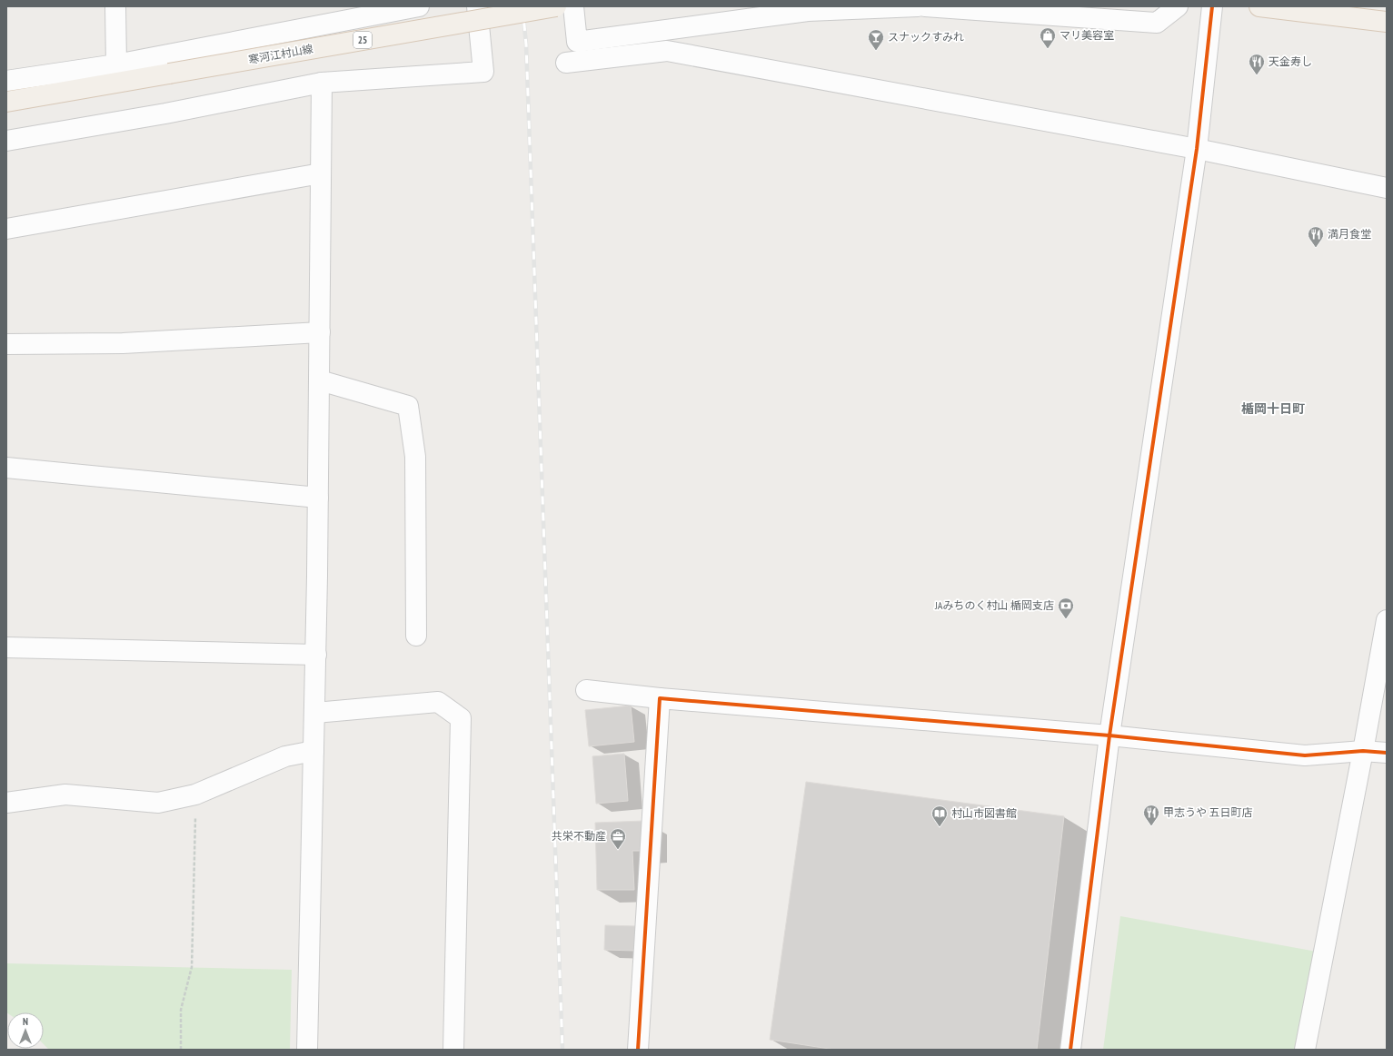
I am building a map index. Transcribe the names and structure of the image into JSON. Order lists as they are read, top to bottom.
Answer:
{
  "streets": {
    "main road": ["25", "寒河江村山線"]
  },
  "districts": ["楯岡十日町"],
  "places": {
    "shop": ["マリ美容室"],
    "bar": ["スナックすみれ"],
    "restaurant": ["天金寿し", "満月食堂", "甲志うや 五日町店"],
    "bank": ["JAみちのく村山 楯岡支店"],
    "library": ["村山市図書館"],
    "office": ["共栄不動産"]
  },
  "north": "top"
}
